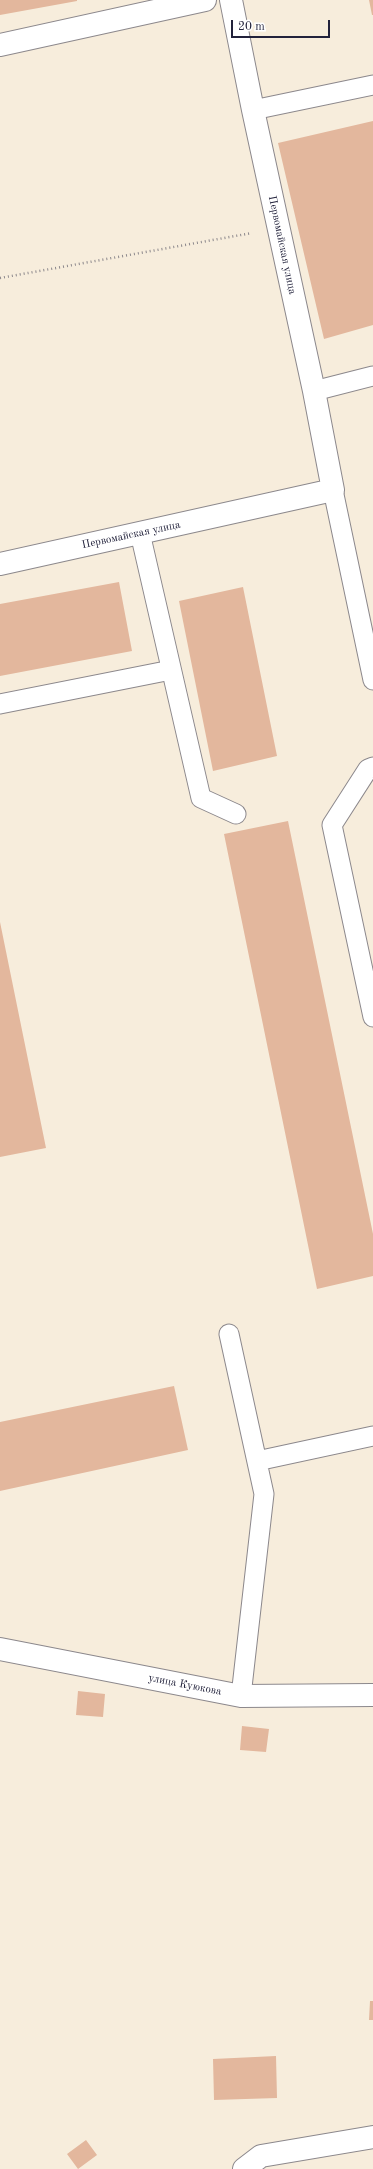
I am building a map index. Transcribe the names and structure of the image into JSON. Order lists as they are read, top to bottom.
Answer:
{
  "streets": {
    "street": ["Первомайская улица", "улица Куюкова"]
  },
  "scale_bar": "20 m"
}
